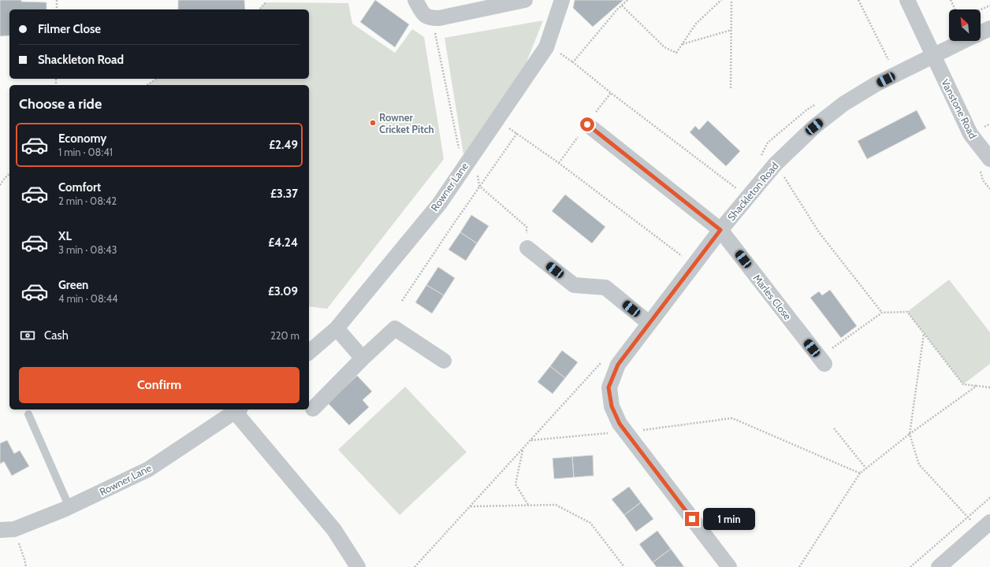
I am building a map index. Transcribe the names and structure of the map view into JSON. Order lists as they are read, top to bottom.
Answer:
{
  "streets": {
    "street": [
      "Vanstone Road",
      "Rowner Lane",
      "Shackleton Road",
      "Marles Close"
    ]
  },
  "crossings": [
    ["Vanstone Road", "Shackleton Road"],
    ["Shackleton Road", "Marles Close"]
  ],
  "places": ["Rowner Cricket Pitch"],
  "north": "top left",
  "page": {
    "banner": ["Filmer Close", "Shackleton Road"],
    "heading": "Choose a ride",
    "list": [
      {
        "name": "Economy",
        "note": "1 min · 08:41",
        "value": "£2.49"
      },
      {
        "name": "Comfort",
        "note": "2 min · 08:42",
        "value": "£3.37"
      },
      {
        "name": "XL",
        "note": "3 min · 08:43",
        "value": "£4.24"
      },
      {
        "name": "Green",
        "note": "4 min · 08:44",
        "value": "£3.09"
      }
    ],
    "pay": ["Cash", "220 m"],
    "buttons": "Confirm",
    "bubble": "1 min"
  }
}
